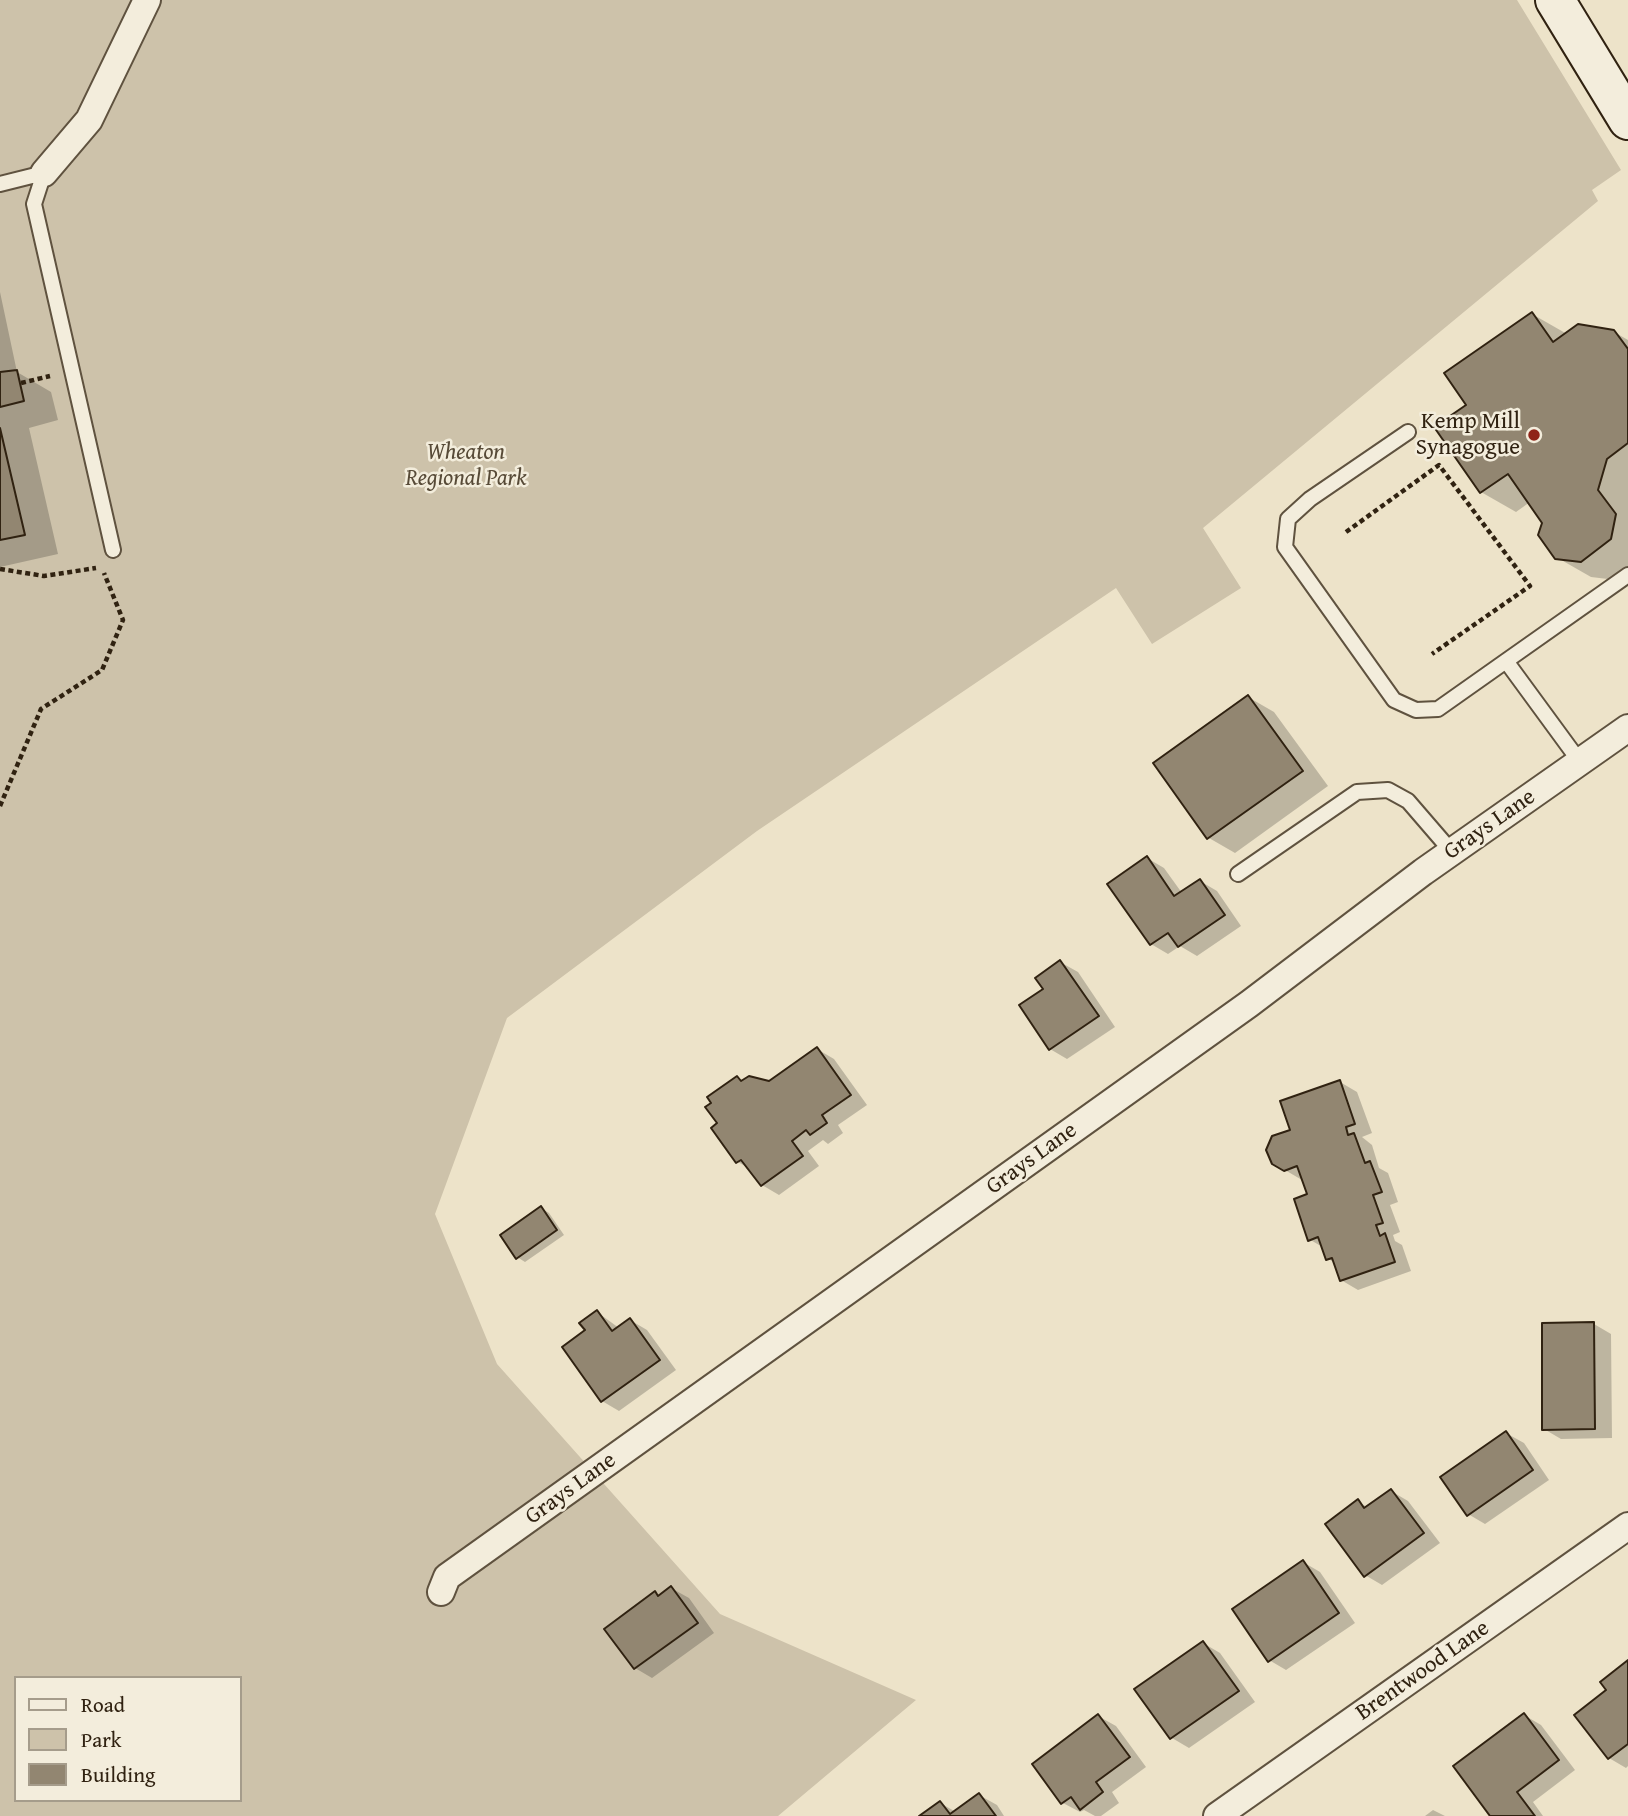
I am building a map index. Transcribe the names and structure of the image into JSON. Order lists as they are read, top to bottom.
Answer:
{
  "streets": {
    "street": ["Grays Lane", "Brentwood Lane"]
  },
  "parks": ["Wheaton Regional Park"],
  "places": ["Kemp Mill Synagogue"],
  "legend": ["Road", "Park", "Building"]
}
